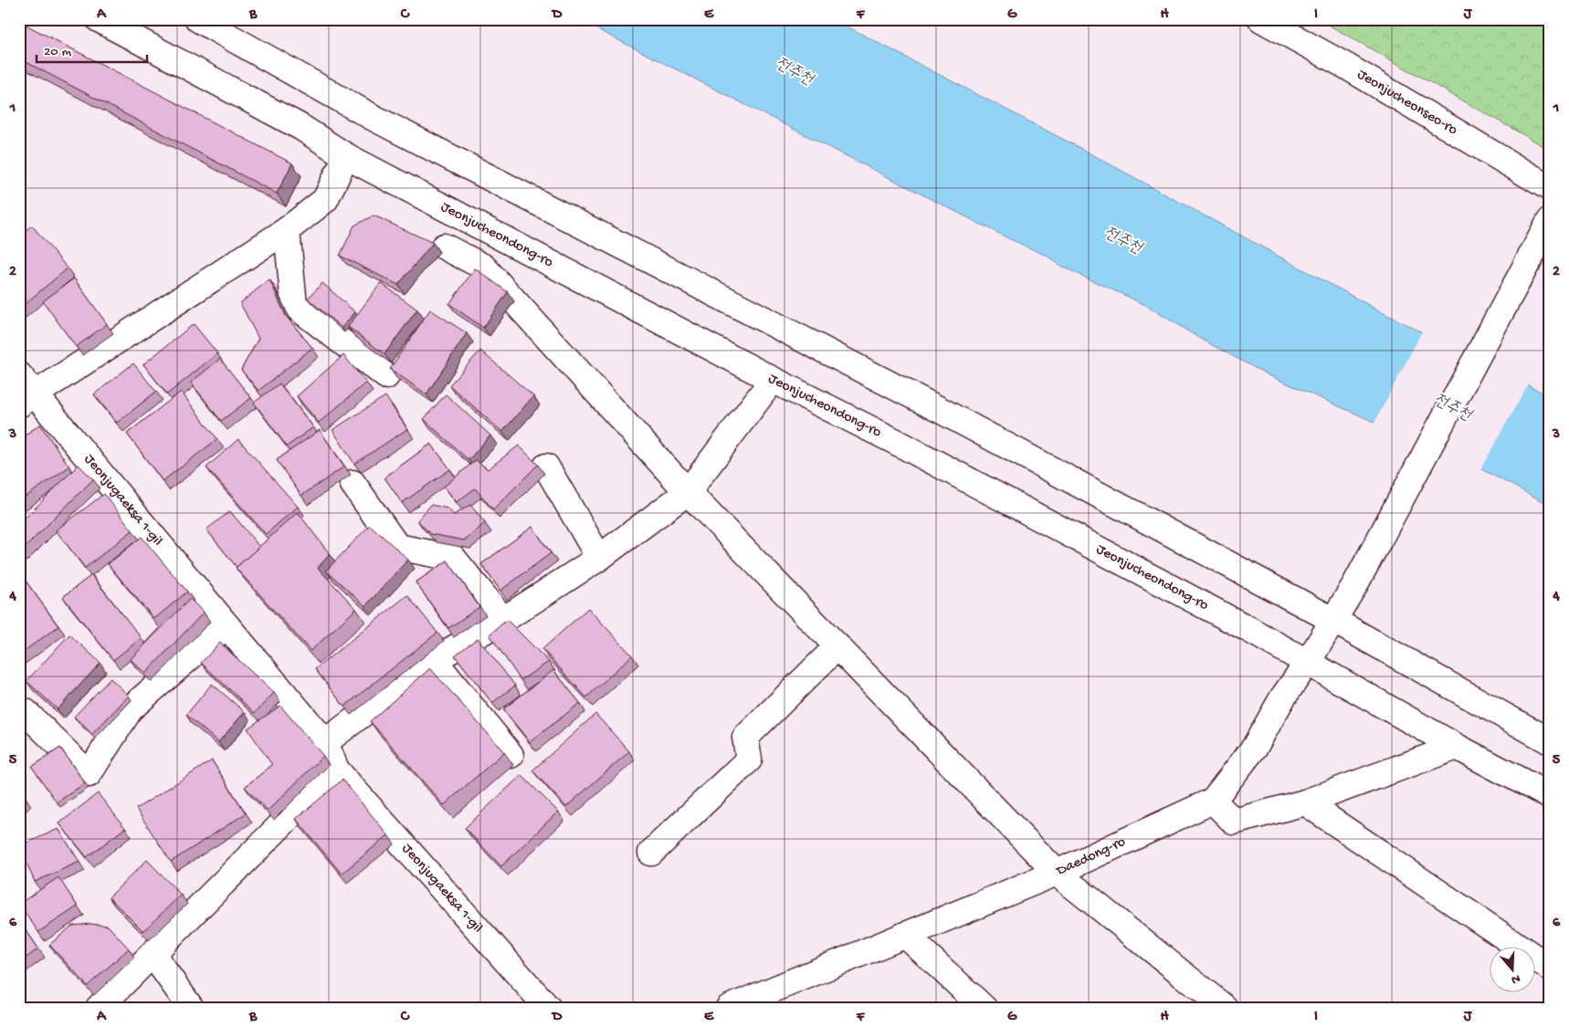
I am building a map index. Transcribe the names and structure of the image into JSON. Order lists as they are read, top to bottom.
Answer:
{
  "streets": {
    "street": [
      "Jeonjucheonseo-ro",
      "Jeonjucheondong-ro",
      "Jeonjugaeksa 1-gil",
      "Daedong-ro"
    ]
  },
  "crossings": [
    ["Jeonjucheondong-ro", "Daedong-ro"]
  ],
  "water": ["전주천"],
  "scale_bar": "20 m",
  "north": "bottom",
  "grid": {
    "columns": [
      "A",
      "B",
      "C",
      "D",
      "E",
      "F",
      "G",
      "H",
      "I",
      "J"
    ],
    "rows": [
      "1",
      "2",
      "3",
      "4",
      "5",
      "6"
    ]
  }
}
